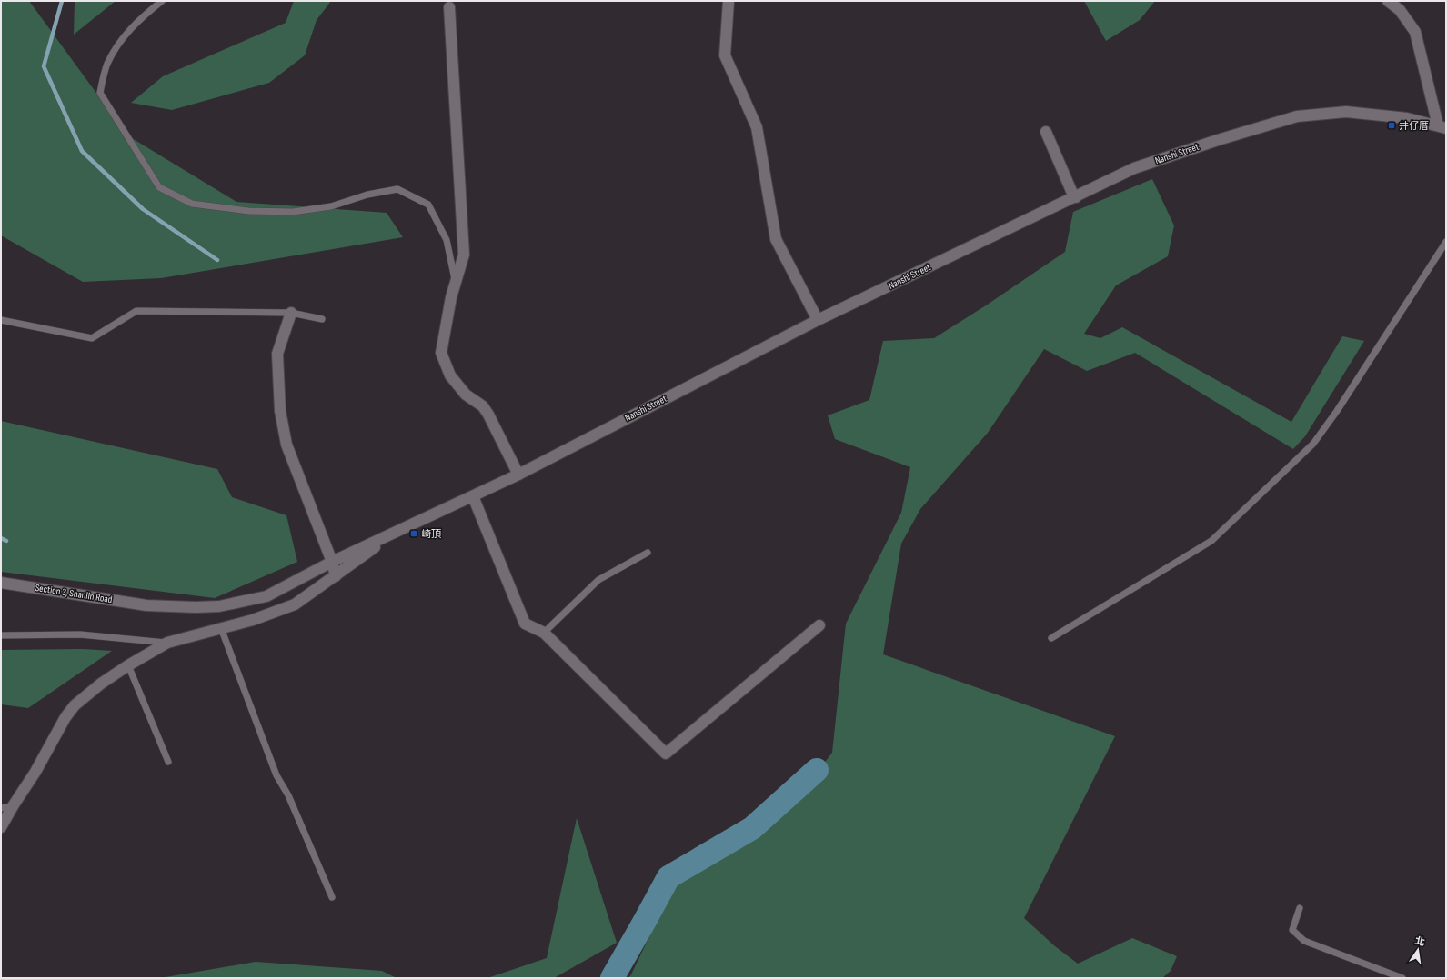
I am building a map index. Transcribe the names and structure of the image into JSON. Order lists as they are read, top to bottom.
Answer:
{
  "streets": {
    "street": ["Nanshi Street", "Section 3, Shanlin Road"]
  },
  "crossings": [
    ["Nanshi Street", "Section 3, Shanlin Road"]
  ],
  "places": {
    "transit": ["井仔厝", "崎頂"]
  },
  "north": "top"
}
